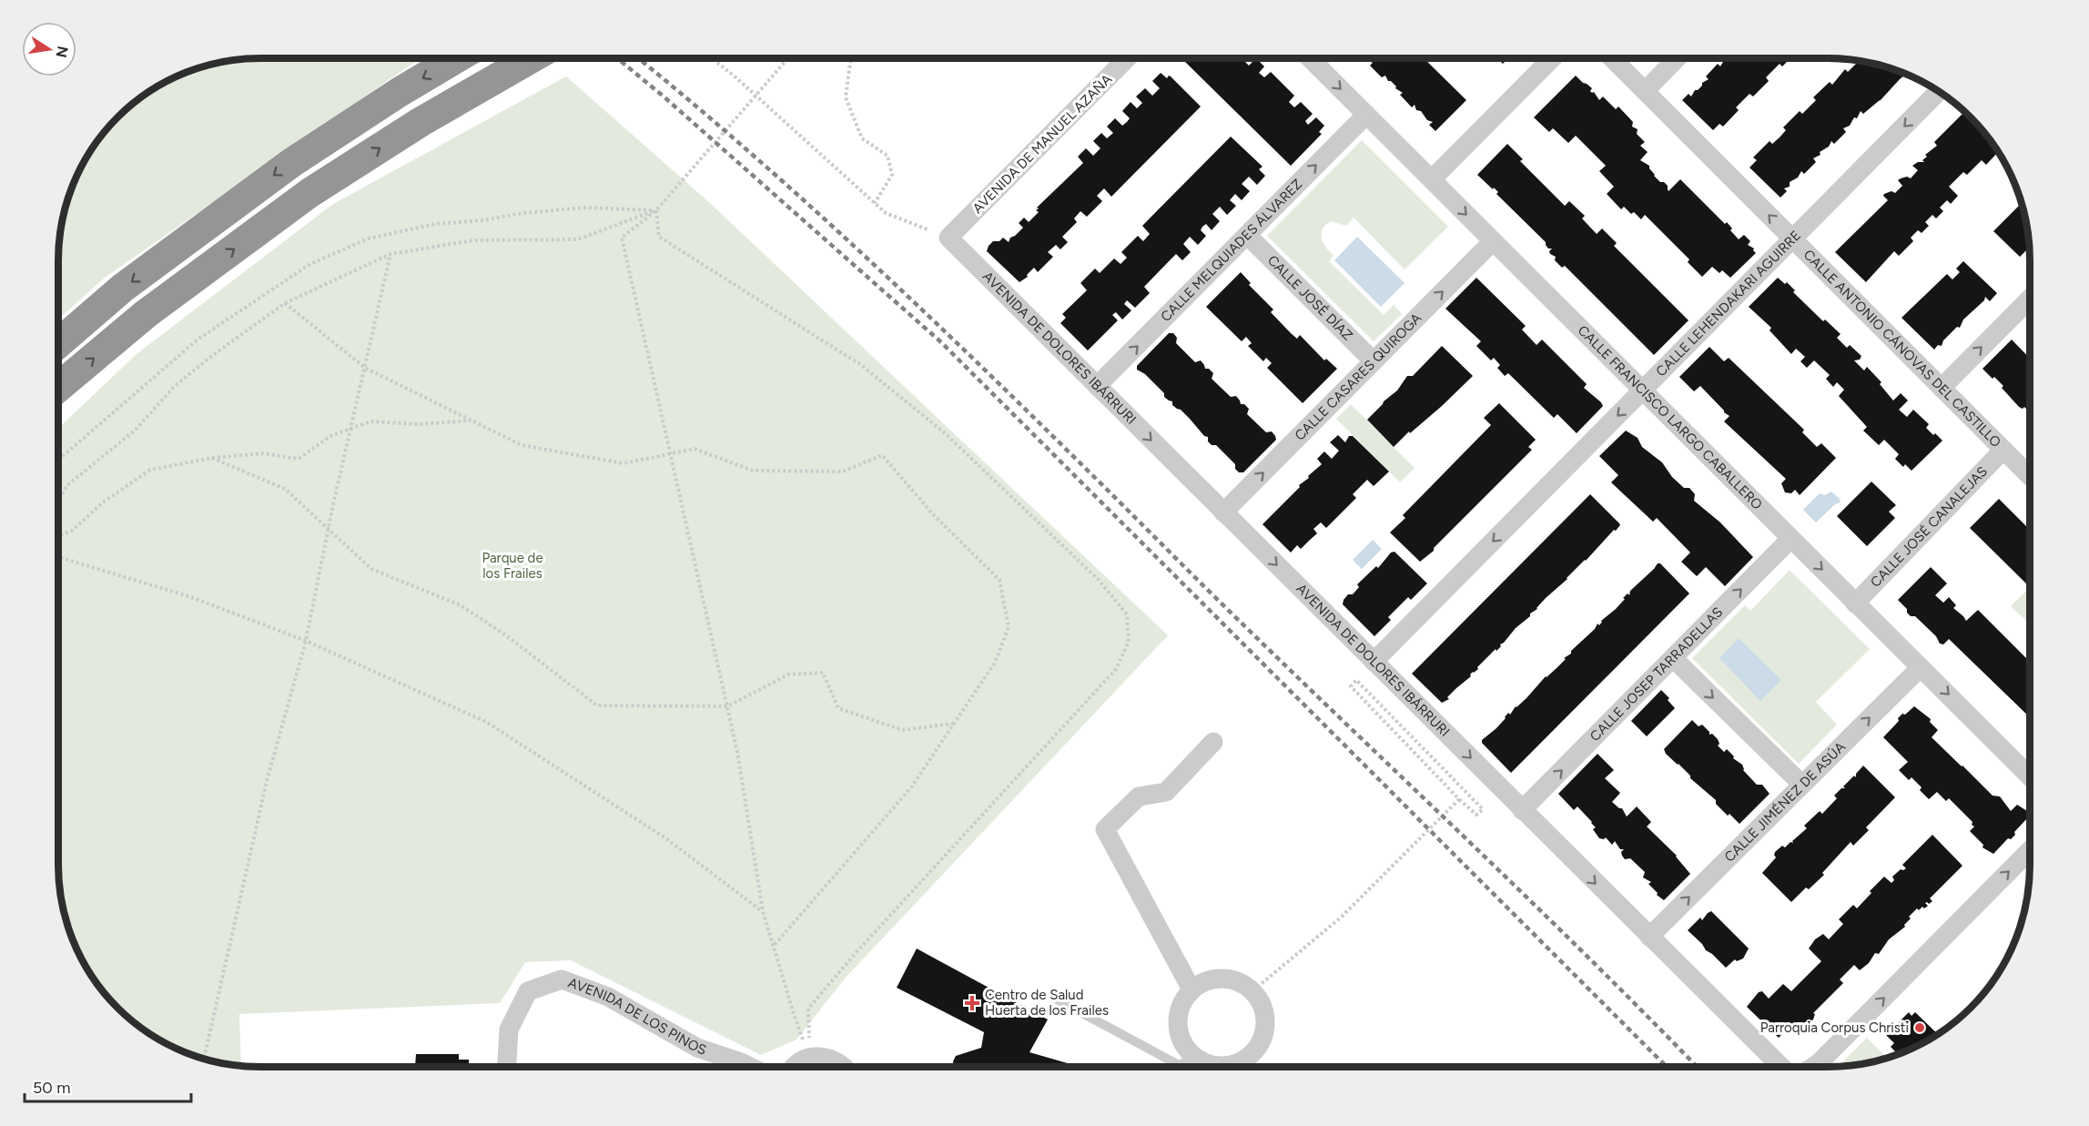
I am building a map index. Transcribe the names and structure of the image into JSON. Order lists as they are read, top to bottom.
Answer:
{
  "streets": {
    "street": [
      "AVENIDA DE MANUEL AZAÑA",
      "CALLE MELQUIADES ÁLVAREZ",
      "CALLE JOSÉ DÍAZ",
      "CALLE LEHENDAKARI AGUIRRE",
      "AVENIDA DE DOLORES IBÁRRURI",
      "CALLE ANTONIO CÁNOVAS DEL CASTILLO",
      "CALLE CASARES QUIROGA",
      "CALLE FRANCISCO LARGO CABALLERO",
      "CALLE JOSÉ CANALEJAS",
      "CALLE JOSEP TARRADELLAS",
      "CALLE JIMÉNEZ DE ASÚA",
      "AVENIDA DE LOS PINOS"
    ]
  },
  "crossings": [
    ["AVENIDA DE MANUEL AZAÑA", "AVENIDA DE DOLORES IBÁRRURI"],
    ["CALLE MELQUIADES ÁLVAREZ", "CALLE JOSÉ DÍAZ"],
    ["CALLE MELQUIADES ÁLVAREZ", "AVENIDA DE DOLORES IBÁRRURI"],
    ["CALLE MELQUIADES ÁLVAREZ", "CALLE FRANCISCO LARGO CABALLERO"],
    ["CALLE JOSÉ DÍAZ", "CALLE CASARES QUIROGA"],
    ["CALLE LEHENDAKARI AGUIRRE", "AVENIDA DE DOLORES IBÁRRURI"],
    ["CALLE LEHENDAKARI AGUIRRE", "CALLE ANTONIO CÁNOVAS DEL CASTILLO"],
    ["CALLE LEHENDAKARI AGUIRRE", "CALLE FRANCISCO LARGO CABALLERO"],
    ["AVENIDA DE DOLORES IBÁRRURI", "CALLE CASARES QUIROGA"],
    ["AVENIDA DE DOLORES IBÁRRURI", "CALLE JOSEP TARRADELLAS"],
    ["AVENIDA DE DOLORES IBÁRRURI", "CALLE JIMÉNEZ DE ASÚA"],
    ["CALLE ANTONIO CÁNOVAS DEL CASTILLO", "CALLE JOSÉ CANALEJAS"],
    ["CALLE CASARES QUIROGA", "CALLE FRANCISCO LARGO CABALLERO"],
    ["CALLE FRANCISCO LARGO CABALLERO", "CALLE JOSÉ CANALEJAS"],
    ["CALLE FRANCISCO LARGO CABALLERO", "CALLE JOSEP TARRADELLAS"],
    ["CALLE FRANCISCO LARGO CABALLERO", "CALLE JIMÉNEZ DE ASÚA"]
  ],
  "one_way": [
    "CALLE MELQUIADES ÁLVAREZ",
    "CALLE LEHENDAKARI AGUIRRE",
    "AVENIDA DE DOLORES IBÁRRURI",
    "CALLE ANTONIO CÁNOVAS DEL CASTILLO",
    "CALLE CASARES QUIROGA",
    "CALLE FRANCISCO LARGO CABALLERO",
    "CALLE JOSEP TARRADELLAS",
    "CALLE JIMÉNEZ DE ASÚA"
  ],
  "parks": ["Parque de los Frailes"],
  "places": {
    "health": ["Centro de Salud Huerta de los Frailes"],
    "other": ["Parroquia Corpus Christi"]
  },
  "scale_bar": "50 m",
  "north": "right"
}
